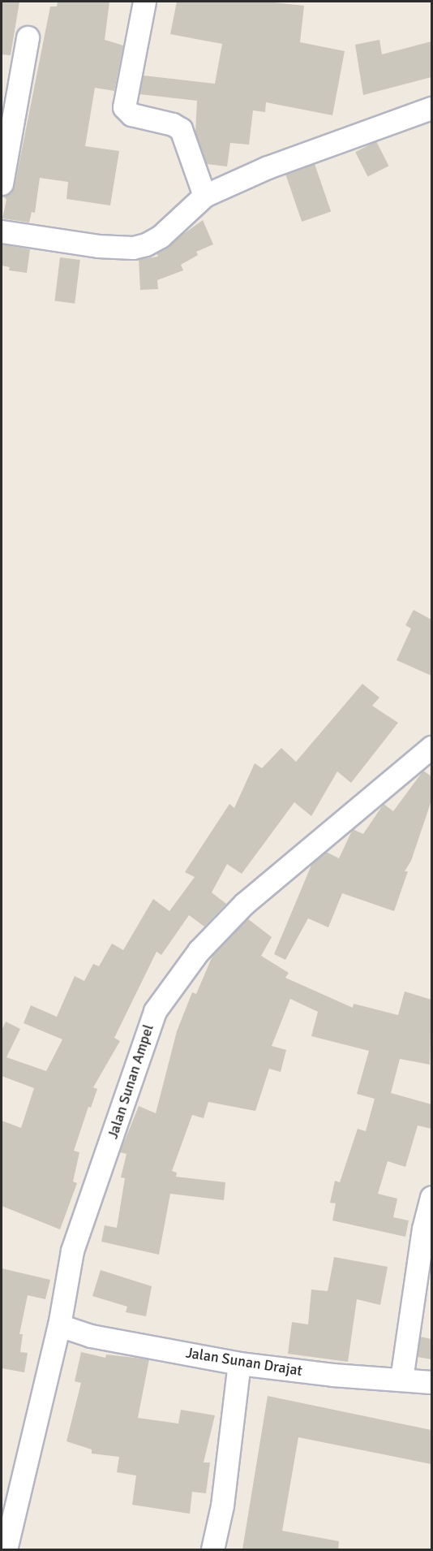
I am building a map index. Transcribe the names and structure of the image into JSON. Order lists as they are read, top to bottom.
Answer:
{
  "streets": {
    "street": ["Jalan Sunan Ampel", "Jalan Sunan Drajat"]
  },
  "crossings": [
    ["Jalan Sunan Ampel", "Jalan Sunan Drajat"]
  ]
}
